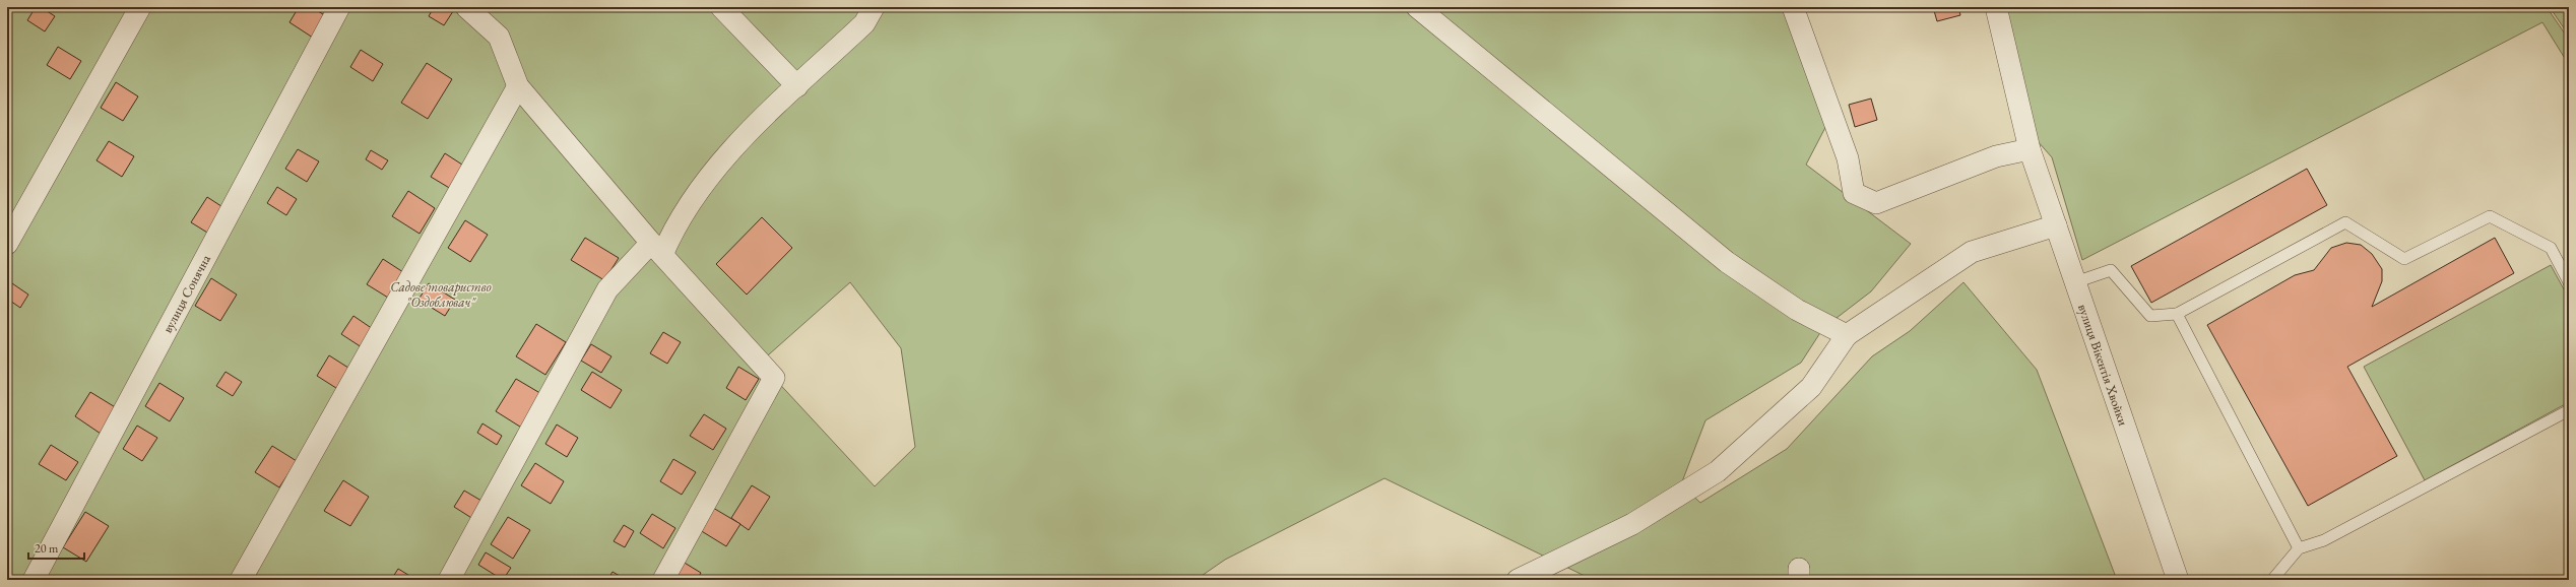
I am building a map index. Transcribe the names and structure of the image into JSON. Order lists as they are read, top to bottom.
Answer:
{
  "streets": {
    "street": ["вулиця Сонячна", "вулиця Вікентія Хвойки"]
  },
  "parks": ["Садове товариство \"Оздоблювач\""],
  "scale_bar": "20 m"
}
